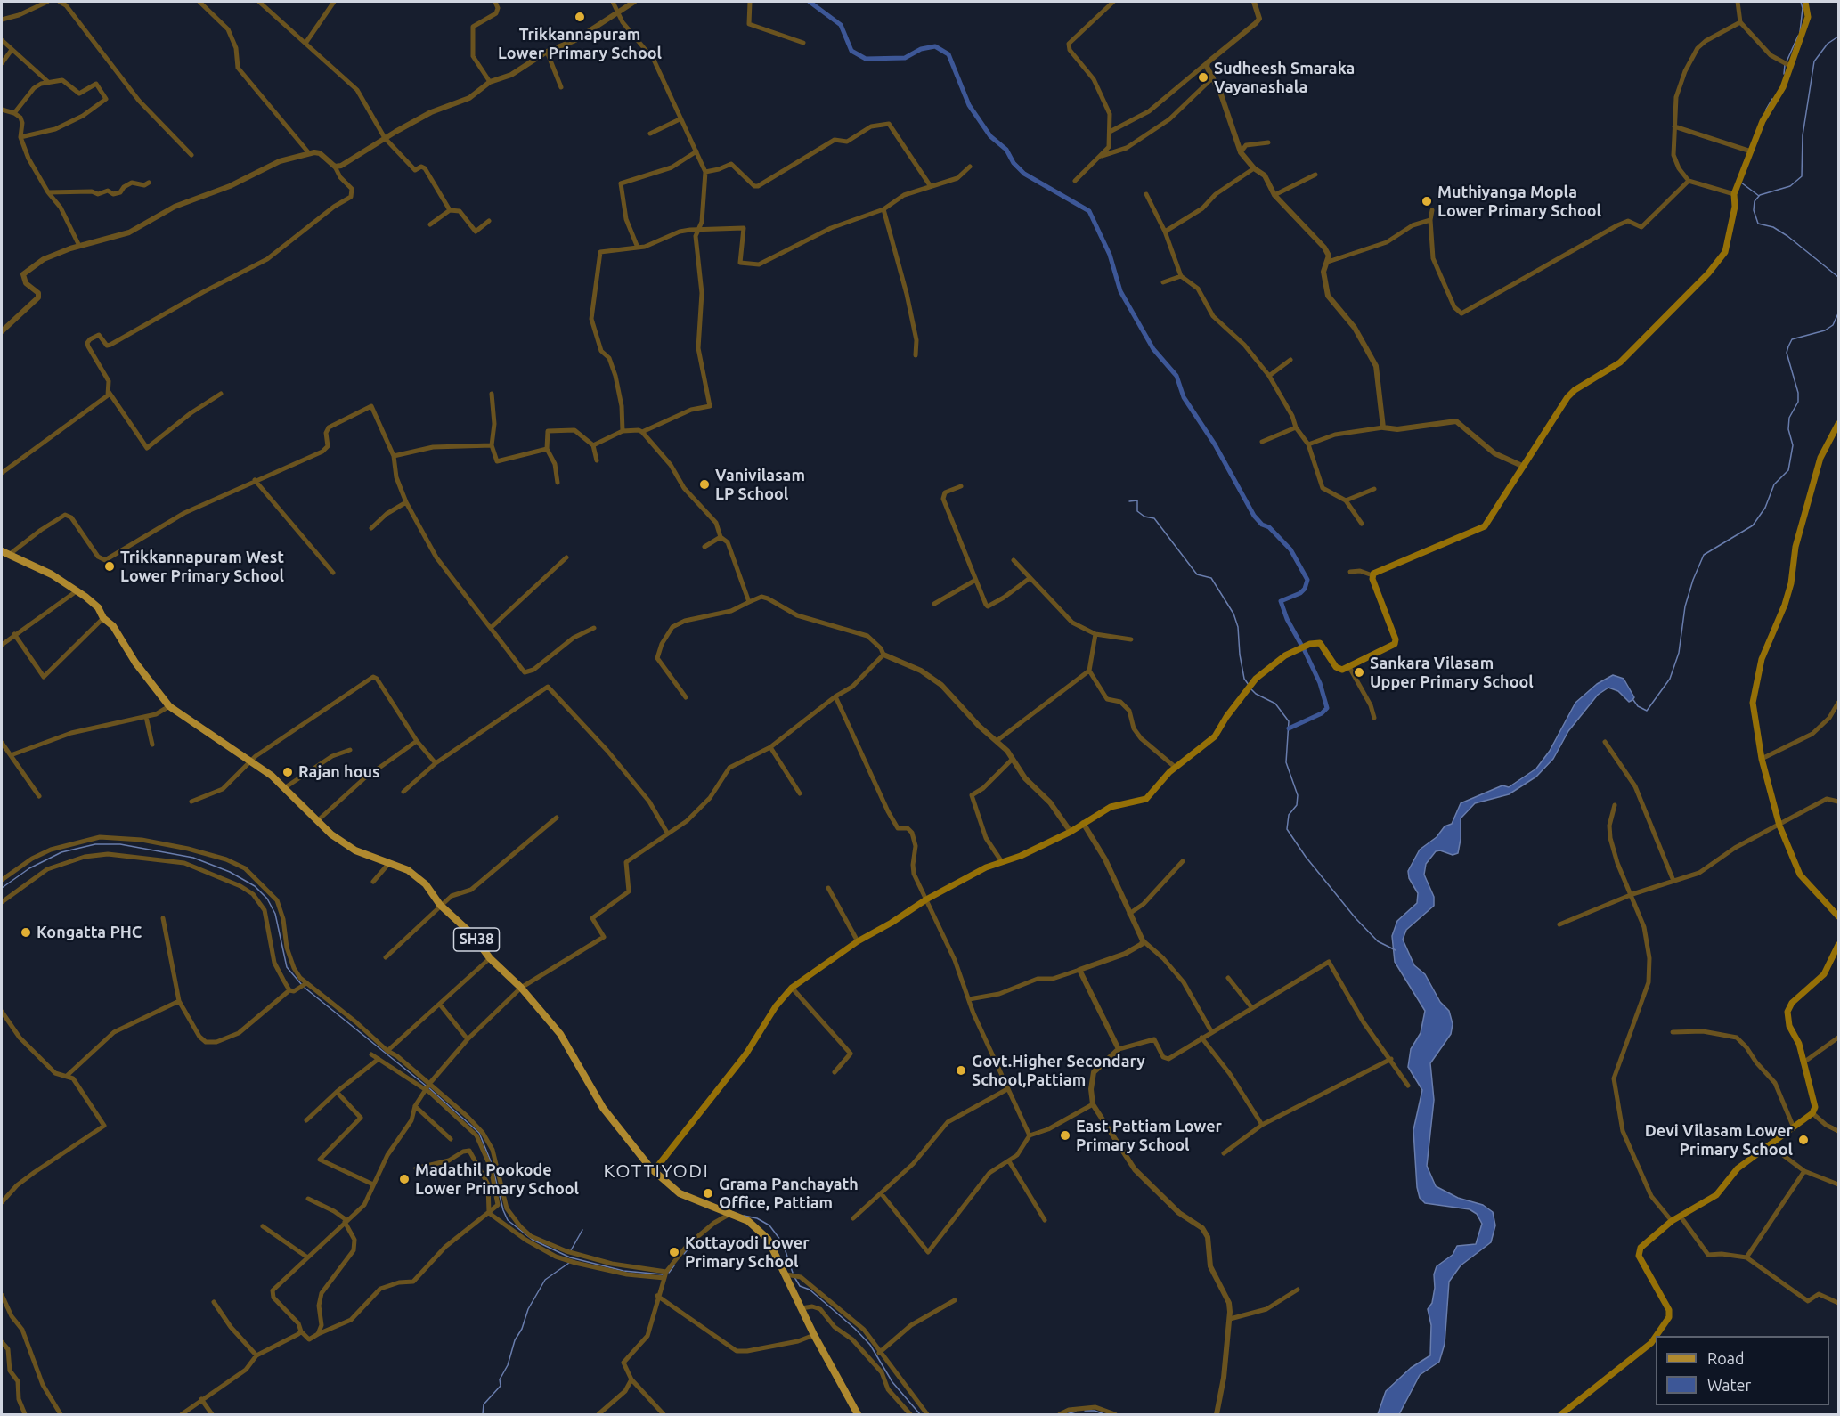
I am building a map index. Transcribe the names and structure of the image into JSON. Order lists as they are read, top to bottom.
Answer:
{
  "streets": {
    "main road": ["SH38"]
  },
  "districts": ["KOTTIYODI"],
  "places": [
    "Trikkannapuram Lower Primary School",
    "Sudheesh Smaraka Vayanashala",
    "Muthiyanga Mopla Lower Primary School",
    "Vanivilasam LP School",
    "Trikkannapuram West Lower Primary School",
    "Sankara Vilasam Upper Primary School",
    "Rajan hous",
    "Kongatta PHC",
    "Govt.Higher Secondary School,Pattiam",
    "East Pattiam Lower Primary School",
    "Devi Vilasam Lower Primary School",
    "Madathil Pookode Lower Primary School",
    "Grama Panchayath Office, Pattiam",
    "Kottayodi Lower Primary School"
  ],
  "legend": ["Road", "Water"]
}
